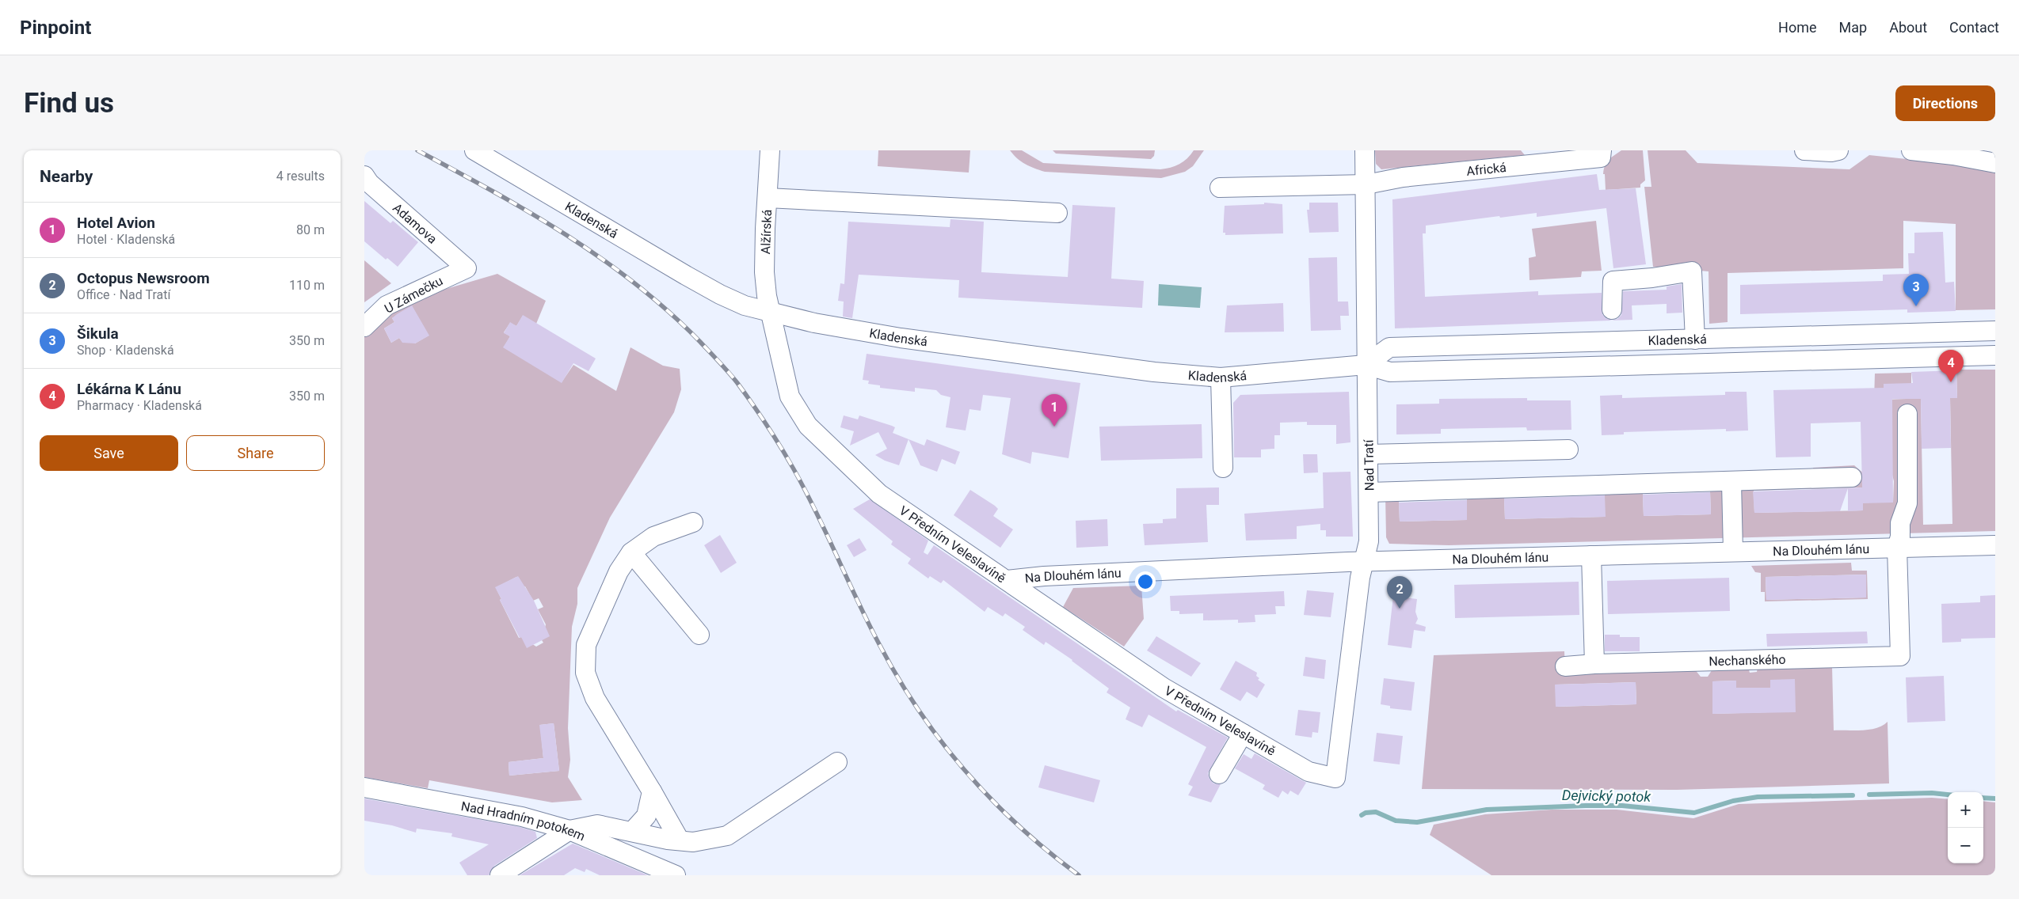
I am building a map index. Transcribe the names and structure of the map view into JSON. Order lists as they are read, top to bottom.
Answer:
{
  "streets": {
    "street": [
      "Africká",
      "Kladenská",
      "Adamova",
      "Alžírská",
      "U Zámečku",
      "Nad Tratí",
      "V Předním Veleslavíně",
      "Na Dlouhém lánu",
      "Nechanského",
      "Nad Hradním potokem"
    ]
  },
  "crossings": [
    ["Africká", "Nad Tratí"],
    ["Kladenská", "Alžírská"],
    ["Kladenská", "Nad Tratí"],
    ["Kladenská", "V Předním Veleslavíně"],
    ["Adamova", "U Zámečku"],
    ["Alžírská", "V Předním Veleslavíně"],
    ["Nad Tratí", "V Předním Veleslavíně"],
    ["Nad Tratí", "Na Dlouhém lánu"],
    ["V Předním Veleslavíně", "Na Dlouhém lánu"],
    ["Na Dlouhém lánu", "Nechanského"]
  ],
  "water": ["Dejvický potok"],
  "page": {
    "header": "Pinpoint",
    "nav": [
      "Home",
      "Map",
      "About",
      "Contact"
    ],
    "buttons": [
      "Directions",
      ["Save", "Share"]
    ],
    "title": "Find us",
    "heading": ["Nearby", "4 results"],
    "list": [
      {
        "mark": "1",
        "name": "Hotel Avion",
        "note": "Hotel · Kladenská",
        "value": "80 m"
      },
      {
        "mark": "2",
        "name": "Octopus Newsroom",
        "note": "Office · Nad Tratí",
        "value": "110 m"
      },
      {
        "mark": "3",
        "name": "Šikula",
        "note": "Shop · Kladenská",
        "value": "350 m"
      },
      {
        "mark": "4",
        "name": "Lékárna K Lánu",
        "note": "Pharmacy · Kladenská",
        "value": "350 m"
      }
    ],
    "pins": [
      "3",
      "4",
      "1",
      "2"
    ],
    "map_buttons": ["+", "−"]
  }
}
